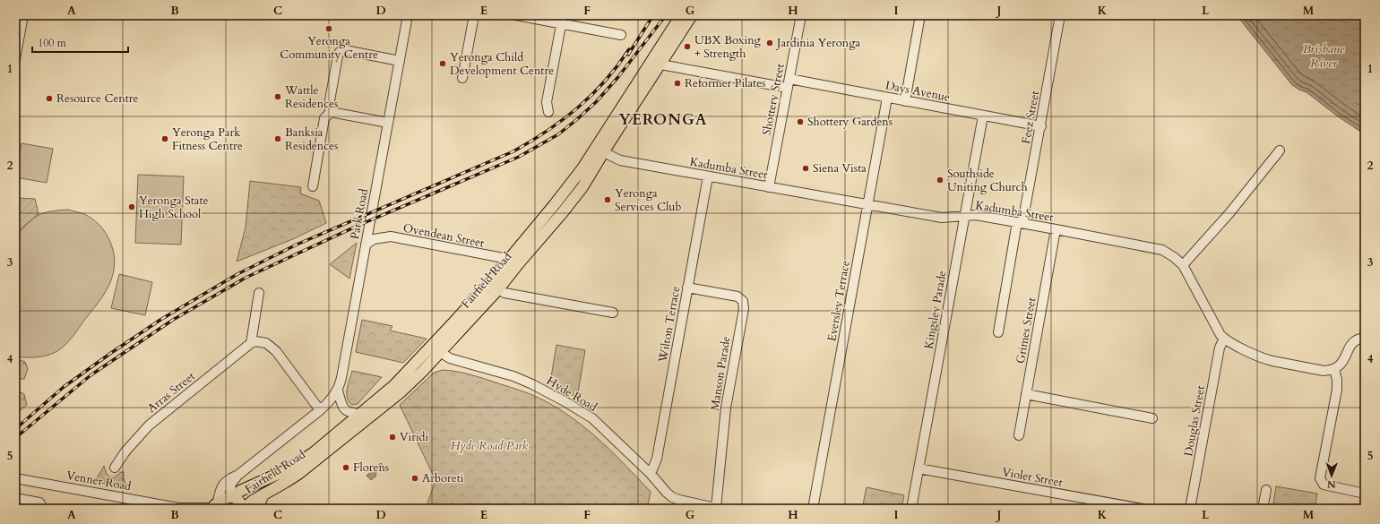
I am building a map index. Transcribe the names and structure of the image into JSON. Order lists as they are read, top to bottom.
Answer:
{
  "streets": {
    "main road": ["Fairfield Road"],
    "street": [
      "Days Avenue",
      "Shottery Street",
      "Feez Street",
      "Kadumba Street",
      "Park Road",
      "Ovendean Street",
      "Eversley Terrace",
      "Kingsley Parade",
      "Wilton Terrace",
      "Grimes Street",
      "Manson Parade",
      "Arras Street",
      "Hyde Road",
      "Douglas Street",
      "Violet Street",
      "Venner Road"
    ]
  },
  "crossings": [
    ["Days Avenue", "Shottery Street"],
    ["Days Avenue", "Feez Street"],
    ["Days Avenue", "Fairfield Road"],
    ["Days Avenue", "Eversley Terrace"],
    ["Days Avenue", "Kingsley Parade"],
    ["Shottery Street", "Kadumba Street"],
    ["Feez Street", "Kadumba Street"],
    ["Kadumba Street", "Fairfield Road"],
    ["Kadumba Street", "Eversley Terrace"],
    ["Kadumba Street", "Kingsley Parade"],
    ["Kadumba Street", "Wilton Terrace"],
    ["Kadumba Street", "Grimes Street"],
    ["Kadumba Street", "Douglas Street"],
    ["Park Road", "Ovendean Street"],
    ["Park Road", "Fairfield Road"],
    ["Ovendean Street", "Fairfield Road"],
    ["Fairfield Road", "Hyde Road"],
    ["Fairfield Road", "Venner Road"],
    ["Kingsley Parade", "Violet Street"],
    ["Wilton Terrace", "Manson Parade"],
    ["Wilton Terrace", "Hyde Road"],
    ["Manson Parade", "Hyde Road"]
  ],
  "districts": ["YERONGA"],
  "water": ["Brisbane River"],
  "parks": ["Hyde Road Park"],
  "places": [
    "Yeronga Community Centre",
    "Jardinia Yeronga",
    "UBX Boxing + Strength",
    "Yeronga Child Development Centre",
    "Reformer Pilates",
    "Wattle Residences",
    "Resource Centre",
    "Shottery Gardens",
    "Yeronga Park Fitness Centre",
    "Banksia Residences",
    "Siena Vista",
    "Southside Uniting Church",
    "Yeronga Services Club",
    "Yeronga State High School",
    "Viridi",
    "Florens",
    "Arboreti"
  ],
  "scale_bar": "100 m",
  "north": "bottom",
  "grid": {
    "columns": [
      "A",
      "B",
      "C",
      "D",
      "E",
      "F",
      "G",
      "H",
      "I",
      "J",
      "K",
      "L",
      "M"
    ],
    "rows": [
      "1",
      "2",
      "3",
      "4",
      "5"
    ]
  }
}
